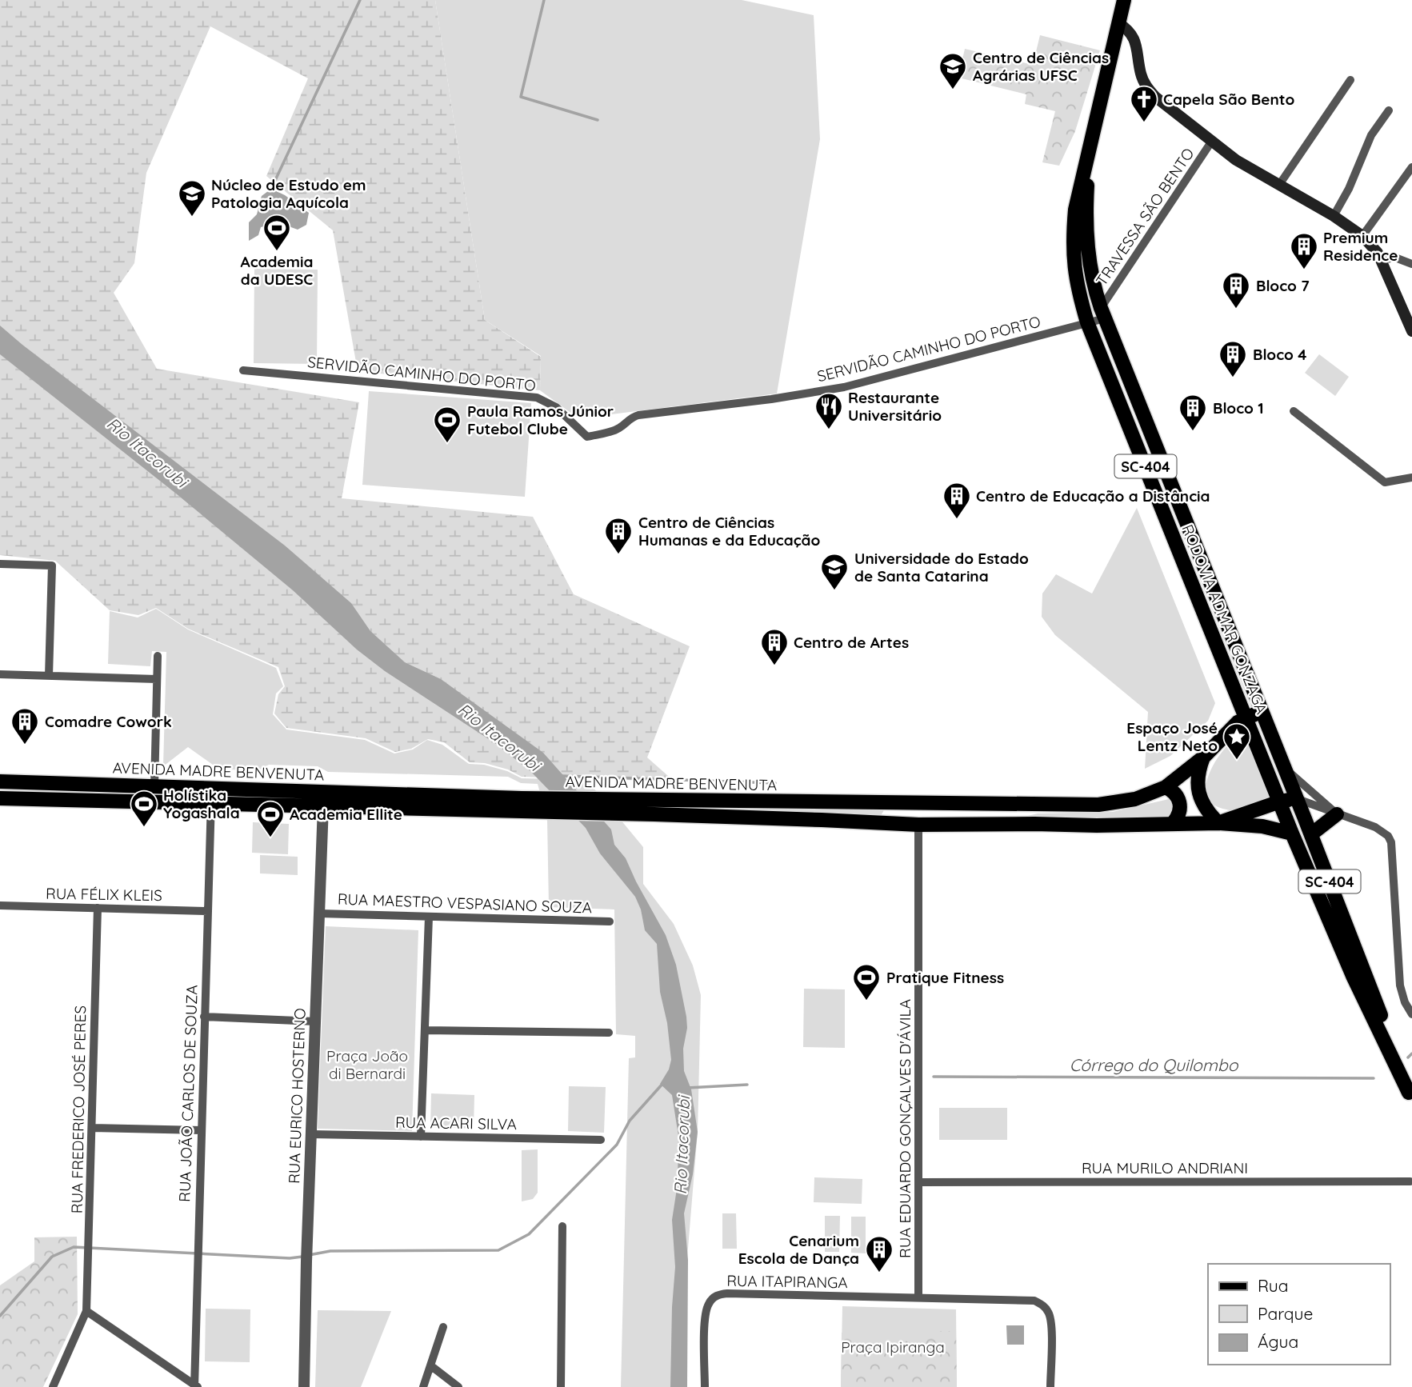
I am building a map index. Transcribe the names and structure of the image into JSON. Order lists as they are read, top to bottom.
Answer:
{
  "streets": {
    "main road": ["SC-404", "RODOVIA ADMAR GONZAGA", "AVENIDA MADRE BENVENUTA"],
    "street": [
      "TRAVESSA SÃO BENTO",
      "SERVIDÃO CAMINHO DO PORTO",
      "RUA FÉLIX KLEIS",
      "RUA MAESTRO VESPASIANO SOUZA",
      "RUA JOÃO CARLOS DE SOUZA",
      "RUA EURICO HOSTERNO",
      "RUA FREDERICO JOSÉ PERES",
      "RUA ACARI SILVA",
      "RUA EDUARDO GONÇALVES D'ÁVILA",
      "RUA MURILO ANDRIANI",
      "RUA ITAPIRANGA"
    ]
  },
  "crossings": [
    ["TRAVESSA SÃO BENTO", "SERVIDÃO CAMINHO DO PORTO"],
    ["TRAVESSA SÃO BENTO", "RODOVIA ADMAR GONZAGA"],
    ["SERVIDÃO CAMINHO DO PORTO", "RODOVIA ADMAR GONZAGA"],
    ["RODOVIA ADMAR GONZAGA", "AVENIDA MADRE BENVENUTA"],
    ["AVENIDA MADRE BENVENUTA", "RUA JOÃO CARLOS DE SOUZA"],
    ["AVENIDA MADRE BENVENUTA", "RUA EURICO HOSTERNO"],
    ["AVENIDA MADRE BENVENUTA", "RUA EDUARDO GONÇALVES D'ÁVILA"],
    ["RUA FÉLIX KLEIS", "RUA JOÃO CARLOS DE SOUZA"],
    ["RUA FÉLIX KLEIS", "RUA FREDERICO JOSÉ PERES"],
    ["RUA MAESTRO VESPASIANO SOUZA", "RUA EURICO HOSTERNO"],
    ["RUA EURICO HOSTERNO", "RUA ACARI SILVA"],
    ["RUA EDUARDO GONÇALVES D'ÁVILA", "RUA MURILO ANDRIANI"],
    ["RUA EDUARDO GONÇALVES D'ÁVILA", "RUA ITAPIRANGA"]
  ],
  "water": ["Rio Itacorubi", "Córrego do Quilombo"],
  "parks": ["Praça João di Bernardi", "Praça Ipiranga"],
  "places": {
    "school or university": ["Centro de Ciências Agrárias UFSC", "Núcleo de Estudo em Patologia Aquícola", "Universidade do Estado de Santa Catarina"],
    "church": ["Capela São Bento"],
    "sports": [
      "Academia da UDESC",
      "Paula Ramos Júnior Futebol Clube",
      "Holístika Yogashala",
      "Academia Ellite",
      "Pratique Fitness"
    ],
    "building": [
      "Premium Residence",
      "Bloco 7",
      "Bloco 4",
      "Bloco 1",
      "Centro de Educação a Distância",
      "Centro de Ciências Humanas e da Educação",
      "Centro de Artes",
      "Comadre Cowork",
      "Cenarium Escola de Dança"
    ],
    "restaurant": ["Restaurante Universitário"],
    "place": ["Espaço José Lentz Neto"]
  },
  "legend": ["Rua", "Parque", "Água"]
}
